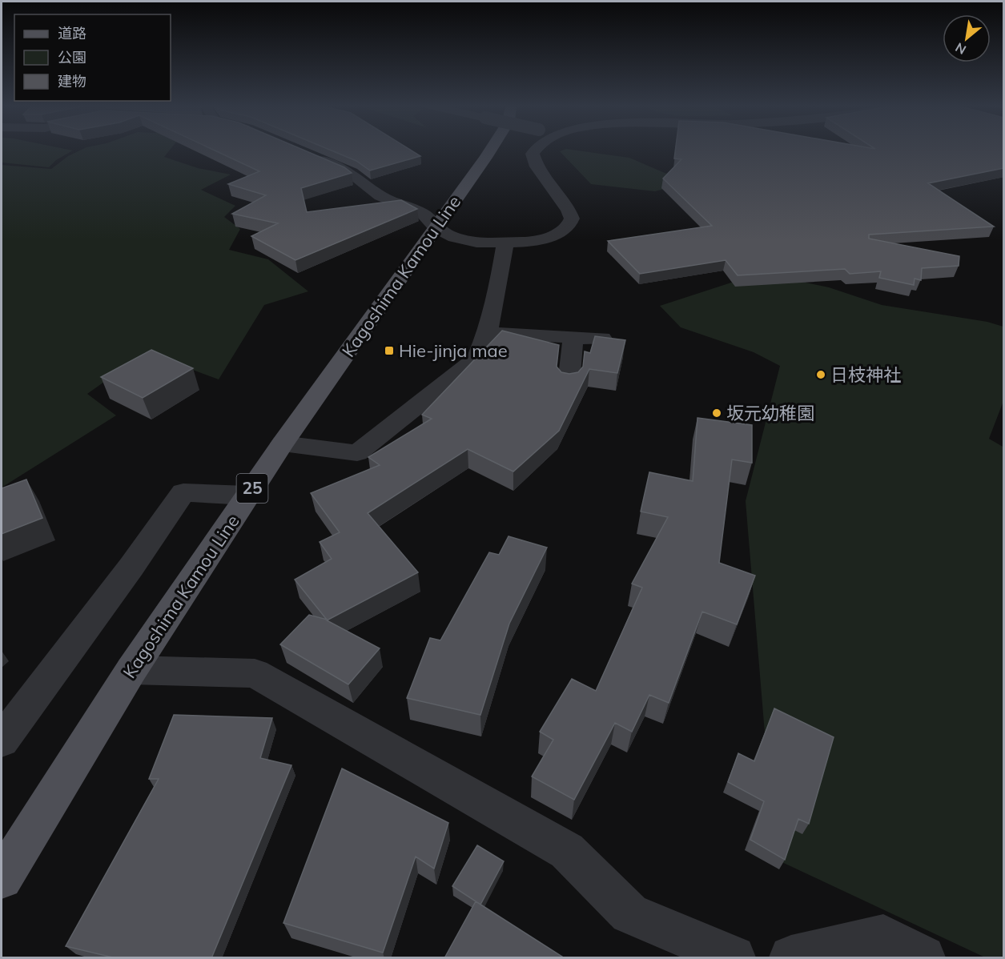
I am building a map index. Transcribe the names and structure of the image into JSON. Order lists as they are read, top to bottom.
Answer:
{
  "streets": {
    "main road": ["Kagoshima Kamou Line", "25"]
  },
  "places": {
    "transit": ["Hie-jinja mae"],
    "other": ["日枝神社", "坂元幼稚園"]
  },
  "legend": ["道路", "公園", "建物"],
  "north": "bottom left"
}
